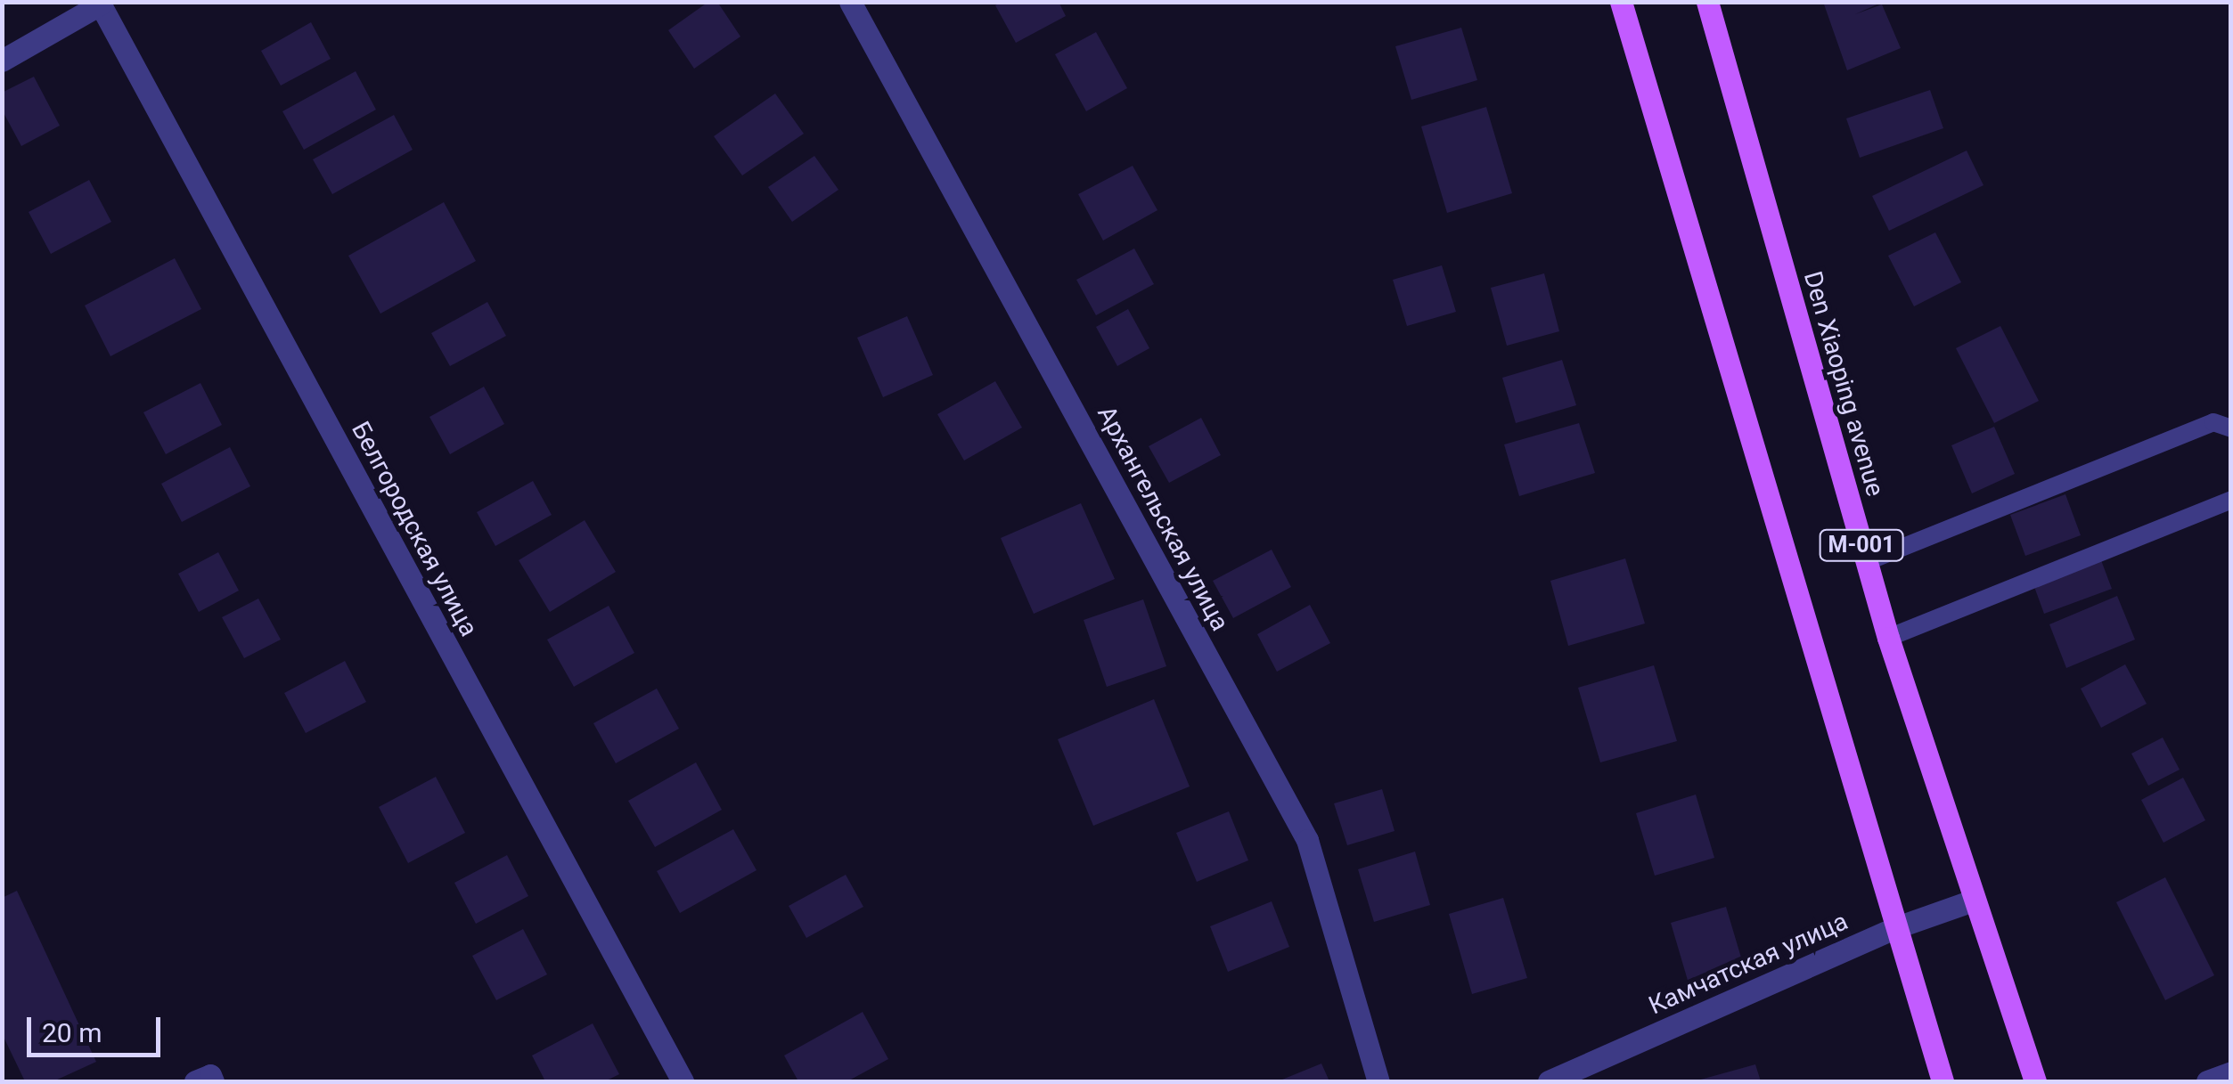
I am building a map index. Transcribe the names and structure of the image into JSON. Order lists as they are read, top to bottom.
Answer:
{
  "streets": {
    "main road": ["Den Xiaoping avenue", "M-001"],
    "street": ["Архангельская улица", "Белгородская улица", "Камчатская улица"]
  },
  "crossings": [
    ["Den Xiaoping avenue", "Камчатская улица"],
    ["M-001", "Камчатская улица"]
  ],
  "scale_bar": "20 m"
}
